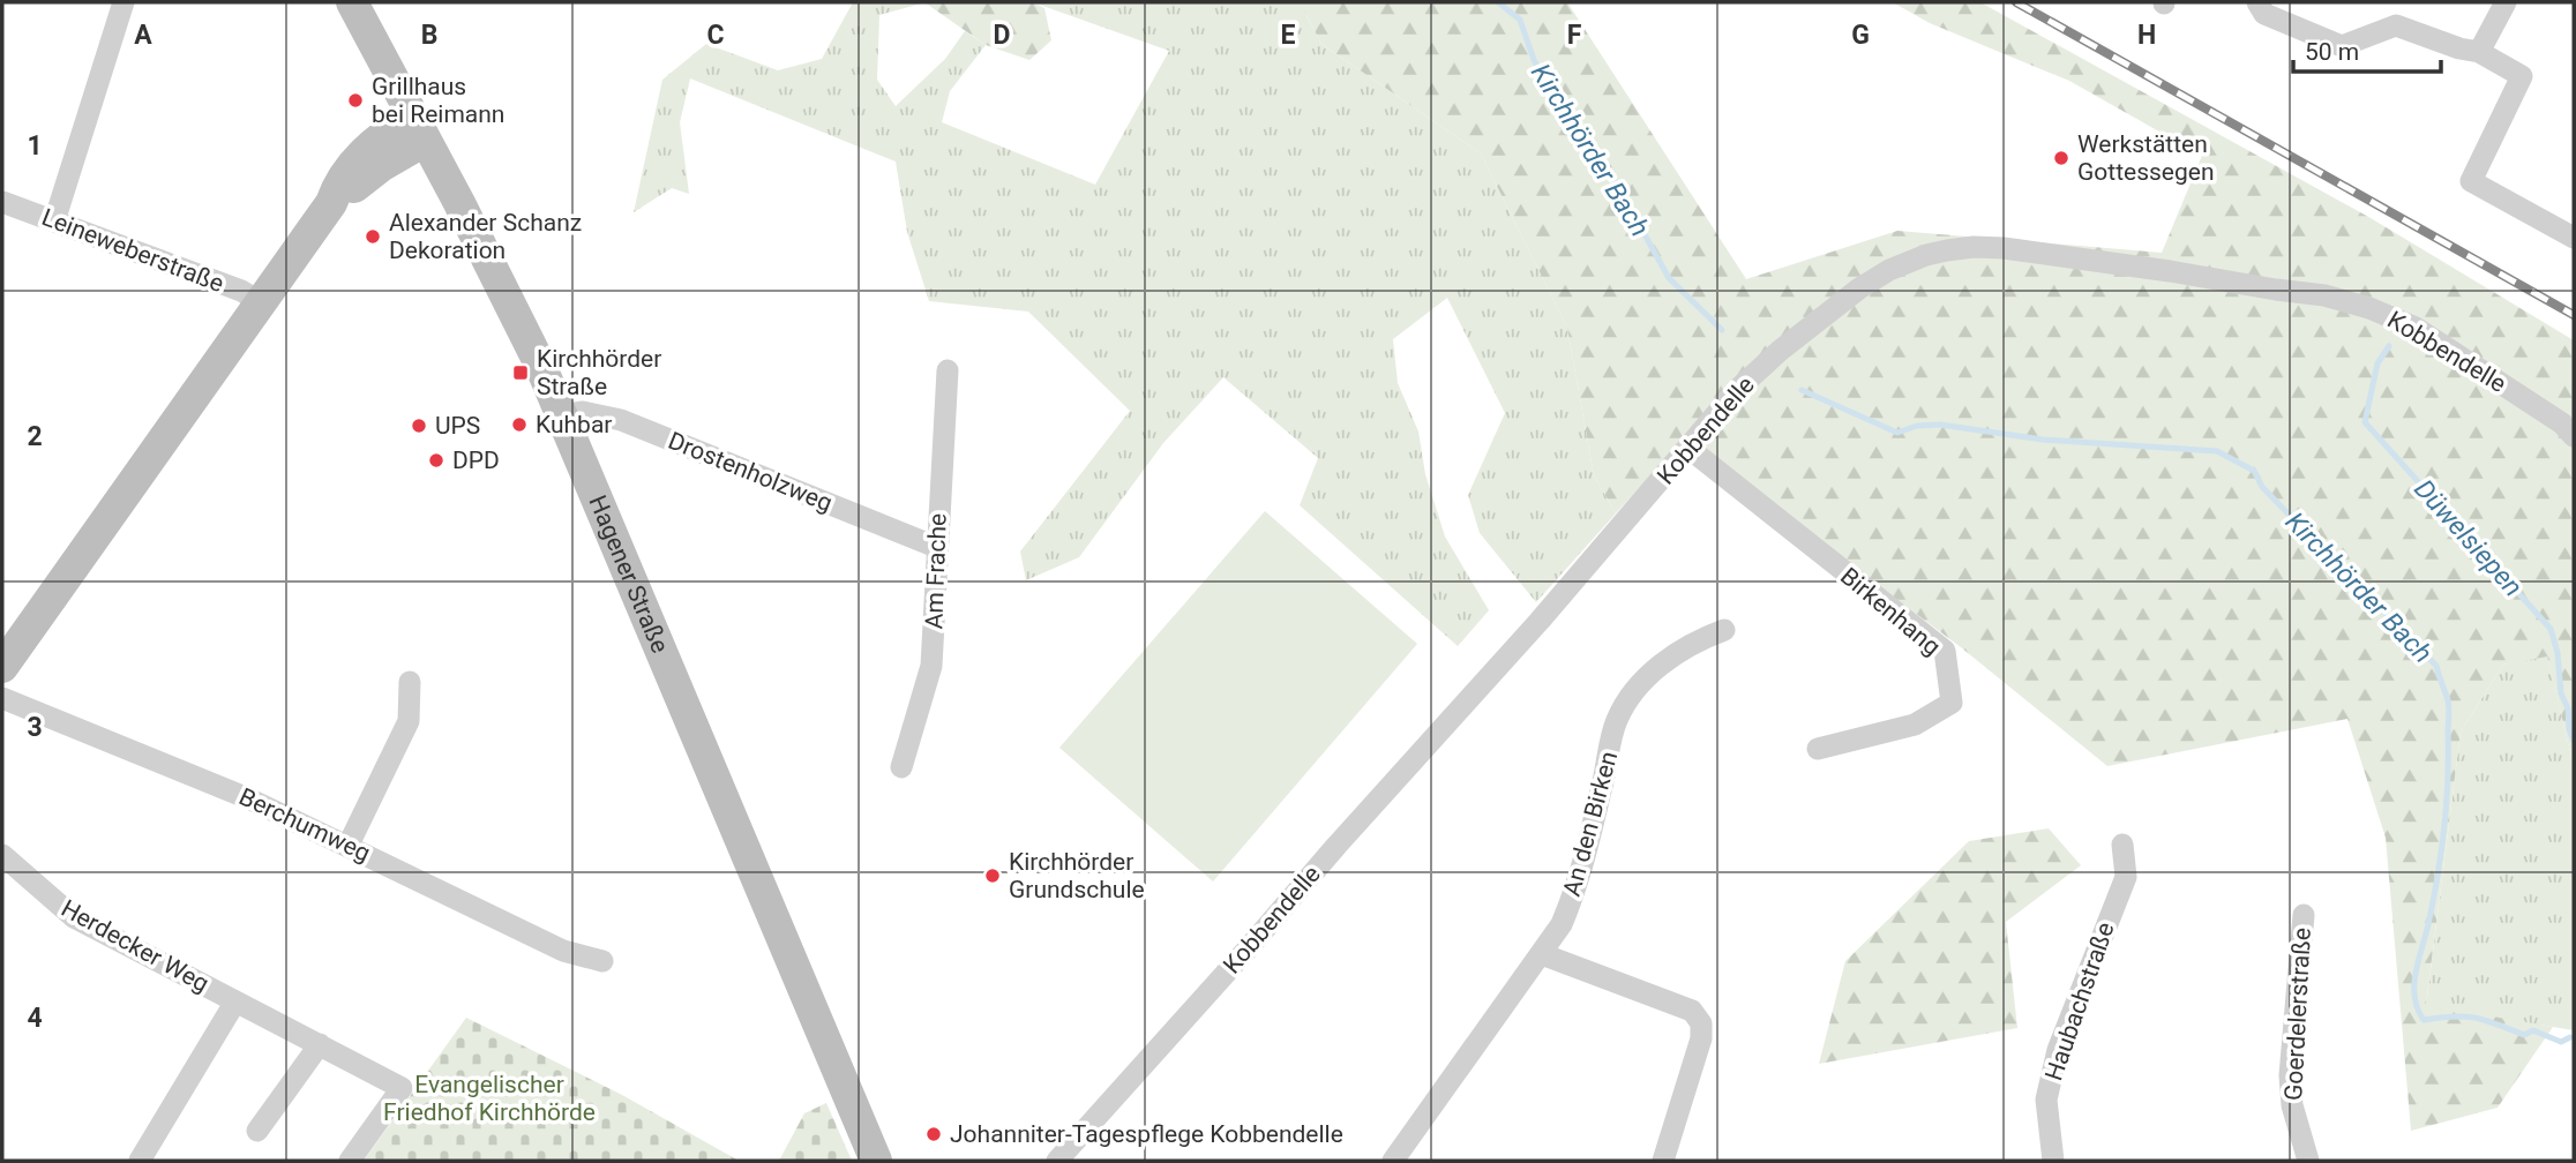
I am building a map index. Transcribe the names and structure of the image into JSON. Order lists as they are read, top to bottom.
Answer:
{
  "streets": {
    "main road": ["Hagener Straße"],
    "street": [
      "Leineweberstraße",
      "Kobbendelle",
      "Drostenholzweg",
      "Am Frache",
      "Birkenhang",
      "An den Birken",
      "Berchumweg",
      "Herdecker Weg",
      "Haubachstraße",
      "Goerdelerstraße"
    ]
  },
  "crossings": [
    ["Kobbendelle", "Birkenhang"],
    ["Drostenholzweg", "Am Frache"],
    ["Drostenholzweg", "Hagener Straße"]
  ],
  "water": ["Kirchhörder Bach", "Düwelsiepen"],
  "parks": ["Evangelischer Friedhof Kirchhörde"],
  "places": {
    "other": [
      "Grillhaus bei Reimann",
      "Werkstätten Gottessegen",
      "Alexander Schanz Dekoration",
      "Kuhbar",
      "UPS",
      "DPD",
      "Kirchhörder Grundschule",
      "Johanniter-Tagespflege Kobbendelle"
    ],
    "transit": ["Kirchhörder Straße"]
  },
  "scale_bar": "50 m",
  "grid": {
    "columns": [
      "A",
      "B",
      "C",
      "D",
      "E",
      "F",
      "G",
      "H"
    ],
    "rows": [
      "1",
      "2",
      "3",
      "4"
    ]
  }
}
